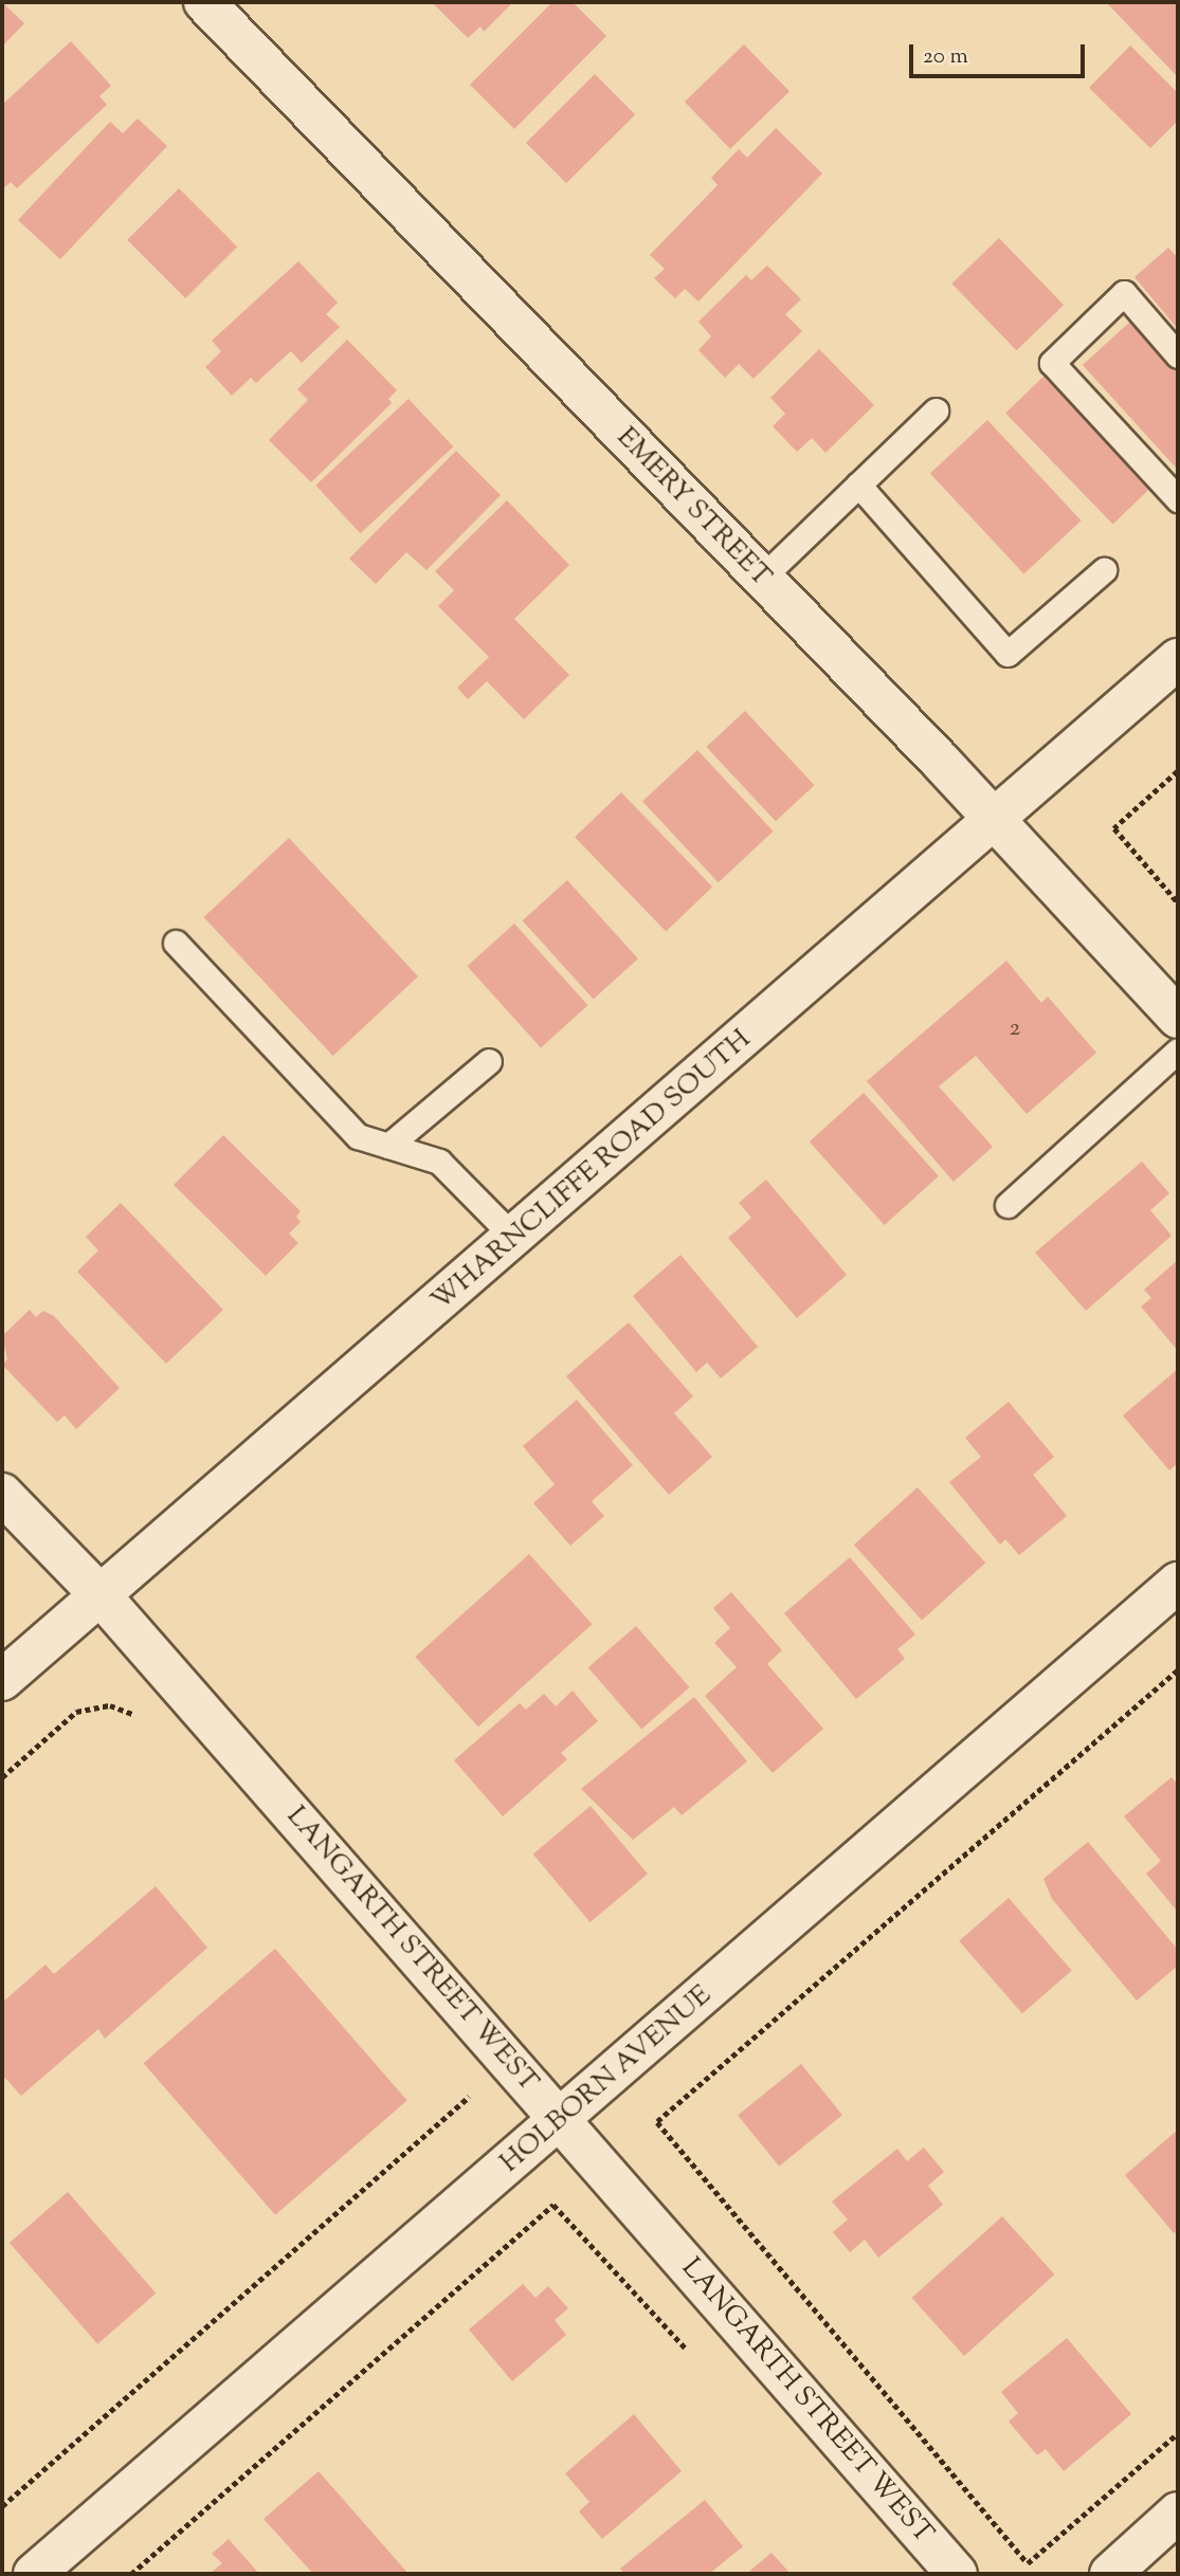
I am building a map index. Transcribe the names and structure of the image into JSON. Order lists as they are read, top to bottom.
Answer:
{
  "streets": {
    "street": [
      "EMERY STREET",
      "WHARNCLIFFE ROAD SOUTH",
      "LANGARTH STREET WEST",
      "HOLBORN AVENUE"
    ]
  },
  "crossings": [
    ["EMERY STREET", "WHARNCLIFFE ROAD SOUTH"],
    ["WHARNCLIFFE ROAD SOUTH", "LANGARTH STREET WEST"],
    ["LANGARTH STREET WEST", "HOLBORN AVENUE"]
  ],
  "house_numbers": ["2"],
  "scale_bar": "20 m"
}
